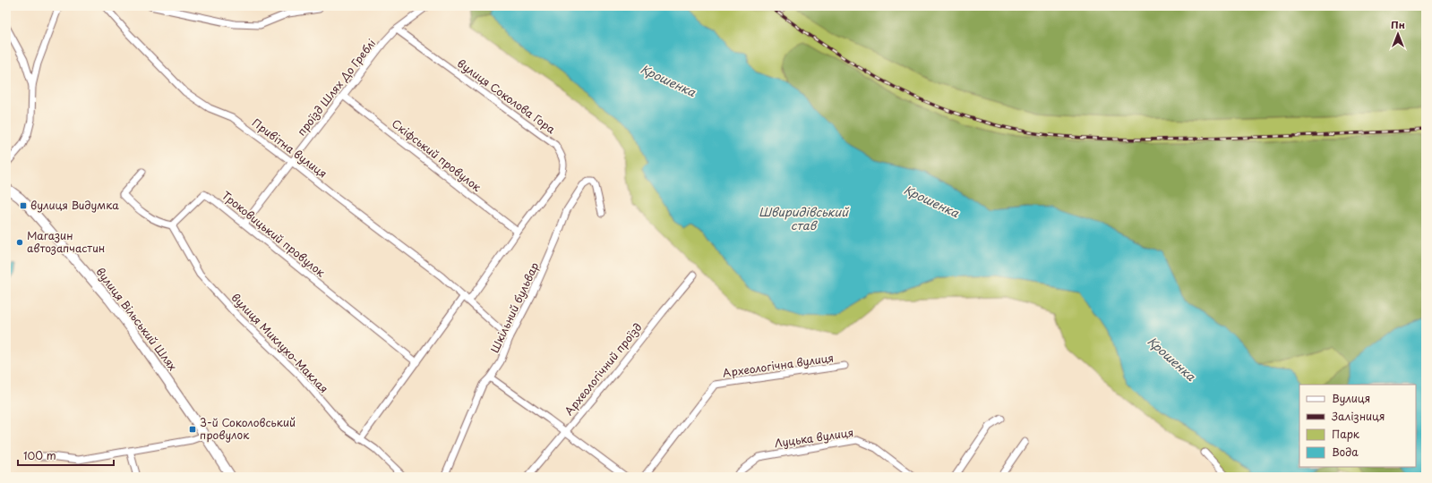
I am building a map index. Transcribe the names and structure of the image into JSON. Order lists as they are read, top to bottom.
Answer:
{
  "streets": {
    "street": [
      "проїзд Шлях До Греблі",
      "вулиця Соколова Гора",
      "Привітна вулиця",
      "Скіфський провулок",
      "Троковицький провулок",
      "Шкільний бульвар",
      "вулиця Вільський Шлях",
      "вулиця Миклухо-Маклая",
      "Археологічна вулиця",
      "Археологічний проїзд",
      "Луцька вулиця"
    ]
  },
  "crossings": [
    ["проїзд Шлях До Греблі", "вулиця Соколова Гора"],
    ["проїзд Шлях До Греблі", "Привітна вулиця"],
    ["проїзд Шлях До Греблі", "Скіфський провулок"],
    ["проїзд Шлях До Греблі", "Троковицький провулок"],
    ["вулиця Соколова Гора", "Привітна вулиця"],
    ["вулиця Соколова Гора", "Скіфський провулок"],
    ["вулиця Соколова Гора", "Троковицький провулок"],
    ["вулиця Соколова Гора", "вулиця Миклухо-Маклая"],
    ["Привітна вулиця", "Шкільний бульвар"],
    ["Троковицький провулок", "вулиця Миклухо-Маклая"]
  ],
  "water": ["Крошенка", "Швиридівський став"],
  "places": {
    "transit": ["вулиця Видумка", "3-й Соколовський провулок"],
    "other": ["Магазин автозапчастин"]
  },
  "legend": [
    "Вулиця",
    "Залізниця",
    "Парк",
    "Вода"
  ],
  "scale_bar": "100 m",
  "north": "top"
}
